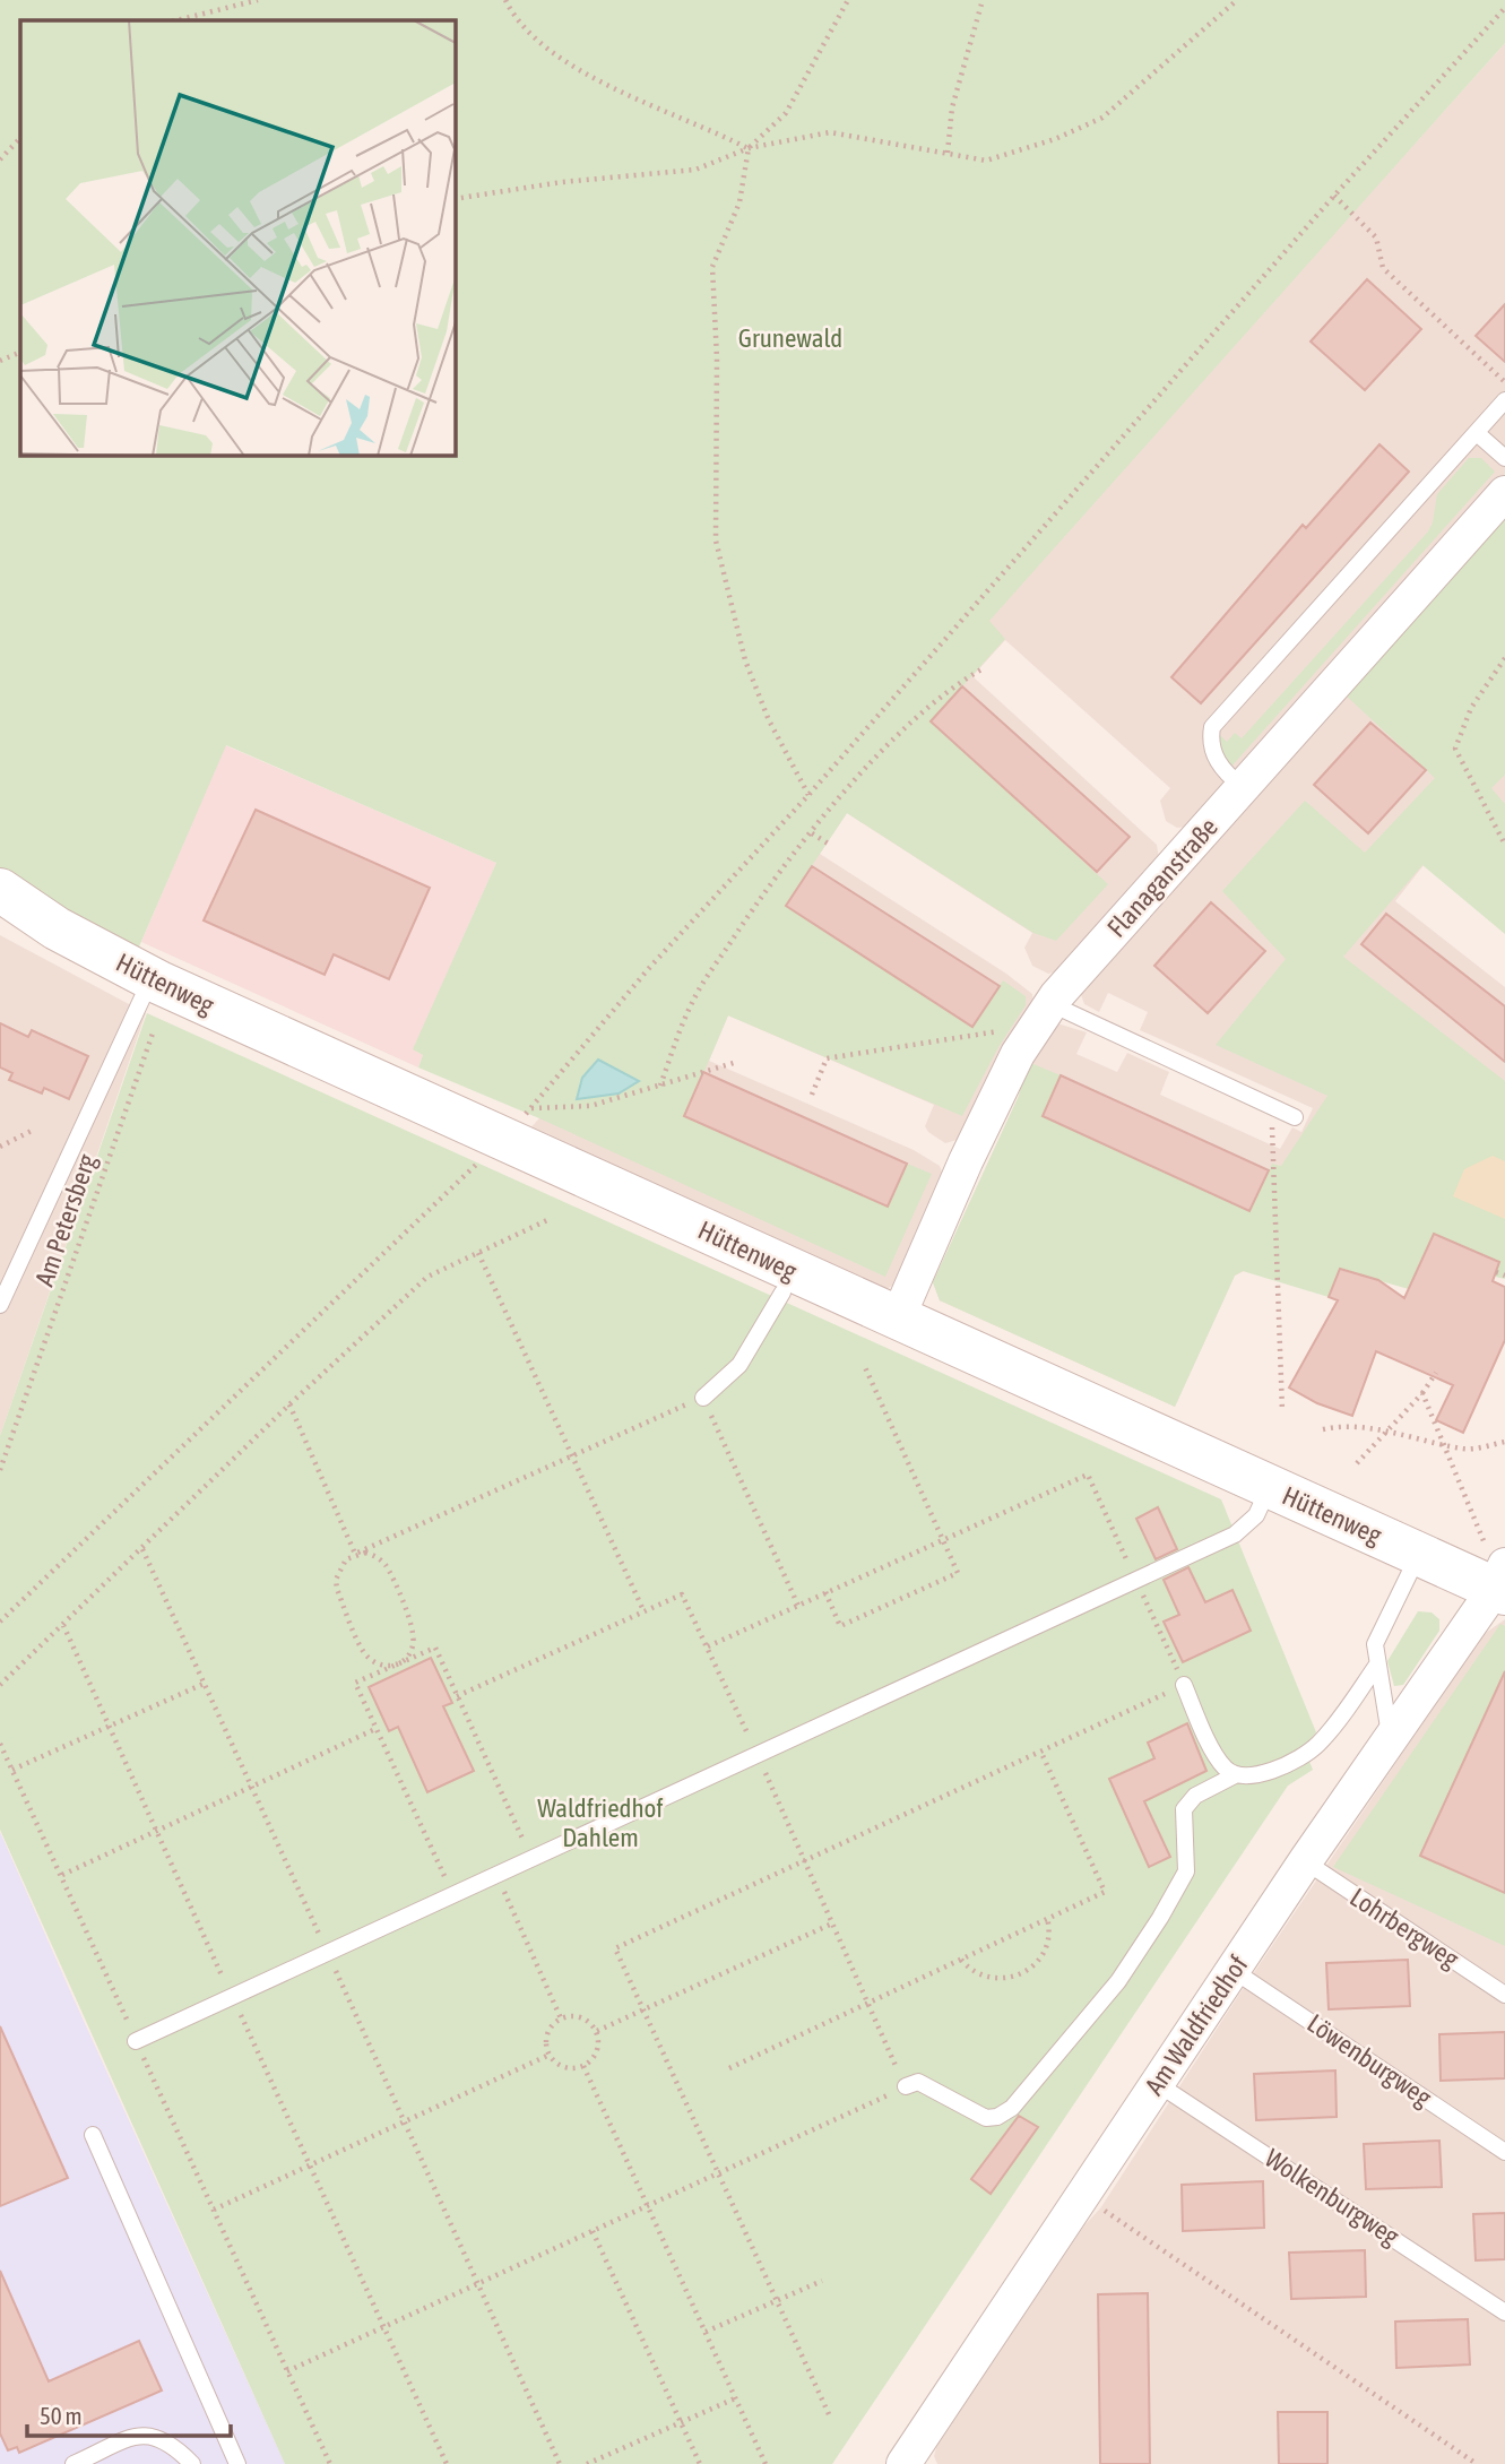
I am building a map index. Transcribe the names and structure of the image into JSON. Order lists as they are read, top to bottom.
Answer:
{
  "streets": {
    "main road": ["Hüttenweg"],
    "street": ["Flanaganstraße", "Am Waldfriedhof"],
    "lane": ["Lohrbergweg", "Löwenburgweg", "Wolkenburgweg"],
    "path": ["Am Petersberg"]
  },
  "crossings": [
    ["Flanaganstraße", "Hüttenweg"],
    ["Hüttenweg", "Am Petersberg"],
    ["Hüttenweg", "Am Waldfriedhof"],
    ["Lohrbergweg", "Am Waldfriedhof"],
    ["Am Waldfriedhof", "Löwenburgweg"],
    ["Am Waldfriedhof", "Wolkenburgweg"]
  ],
  "parks": ["Grunewald", "Waldfriedhof Dahlem"],
  "scale_bar": "50 m"
}
